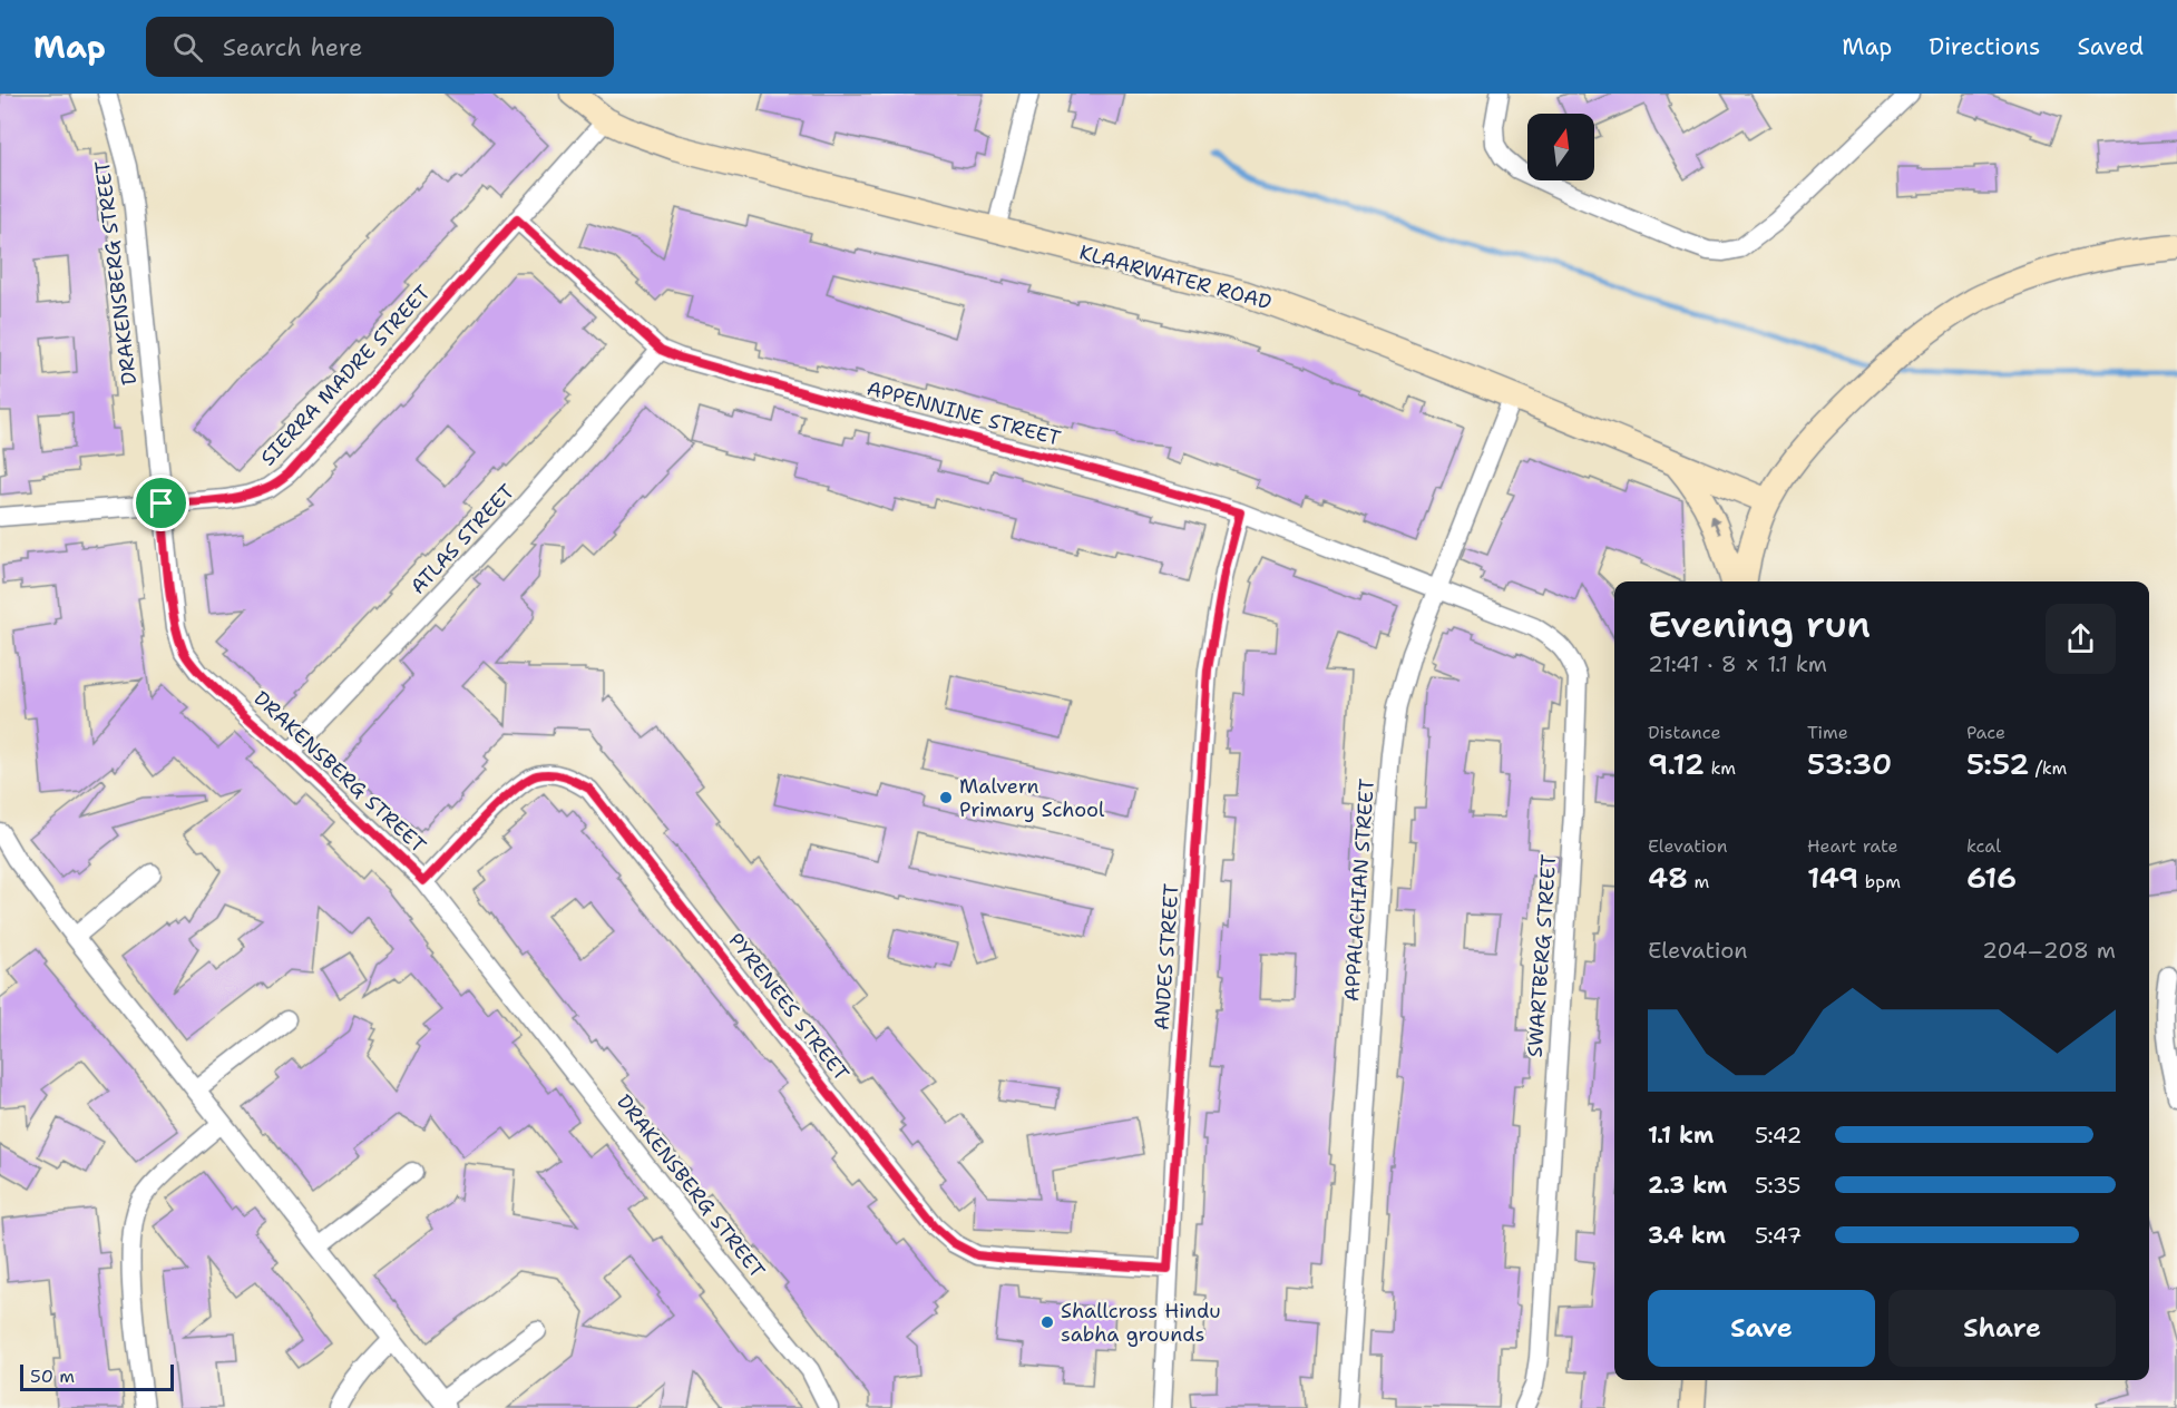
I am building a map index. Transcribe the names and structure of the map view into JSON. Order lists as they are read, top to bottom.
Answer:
{
  "streets": {
    "street": [
      "DRAKENSBERG STREET",
      "KLAARWATER ROAD",
      "SIERRA MADRE STREET",
      "APPENNINE STREET",
      "ATLAS STREET",
      "APPALACHIAN STREET",
      "SWARTBERG STREET",
      "ANDES STREET",
      "PYRENEES STREET"
    ]
  },
  "crossings": [
    ["DRAKENSBERG STREET", "SIERRA MADRE STREET"],
    ["DRAKENSBERG STREET", "ATLAS STREET"],
    ["DRAKENSBERG STREET", "PYRENEES STREET"],
    ["KLAARWATER ROAD", "SIERRA MADRE STREET"],
    ["KLAARWATER ROAD", "APPALACHIAN STREET"],
    ["SIERRA MADRE STREET", "APPENNINE STREET"],
    ["APPENNINE STREET", "ATLAS STREET"],
    ["APPENNINE STREET", "APPALACHIAN STREET"],
    ["APPENNINE STREET", "SWARTBERG STREET"],
    ["APPENNINE STREET", "ANDES STREET"],
    ["APPALACHIAN STREET", "SWARTBERG STREET"],
    ["ANDES STREET", "PYRENEES STREET"]
  ],
  "places": ["Malvern Primary School", "Shallcross Hindu sabha grounds"],
  "scale_bar": "50 m",
  "north": "top",
  "page": {
    "header": "Map",
    "search": "Search here",
    "nav": ["Map", "Directions", "Saved"],
    "heading": ["Evening run", "21:41 · 8 × 1.1 km"],
    "stats": [
      ["Distance", "9.12 km"],
      ["Time", "53:30"],
      ["Pace", "5:52 /km"],
      ["Elevation", "48 m"],
      ["Heart rate", "149 bpm"],
      ["kcal", "616"]
    ],
    "chart": ["Elevation", "204–208 m"],
    "list": [
      {
        "name": "1.1 km",
        "note": "5:42"
      },
      {
        "name": "2.3 km",
        "note": "5:35"
      },
      {
        "name": "3.4 km",
        "note": "5:47"
      }
    ],
    "buttons": ["Save", "Share"],
    "scale": "50 m"
  }
}
